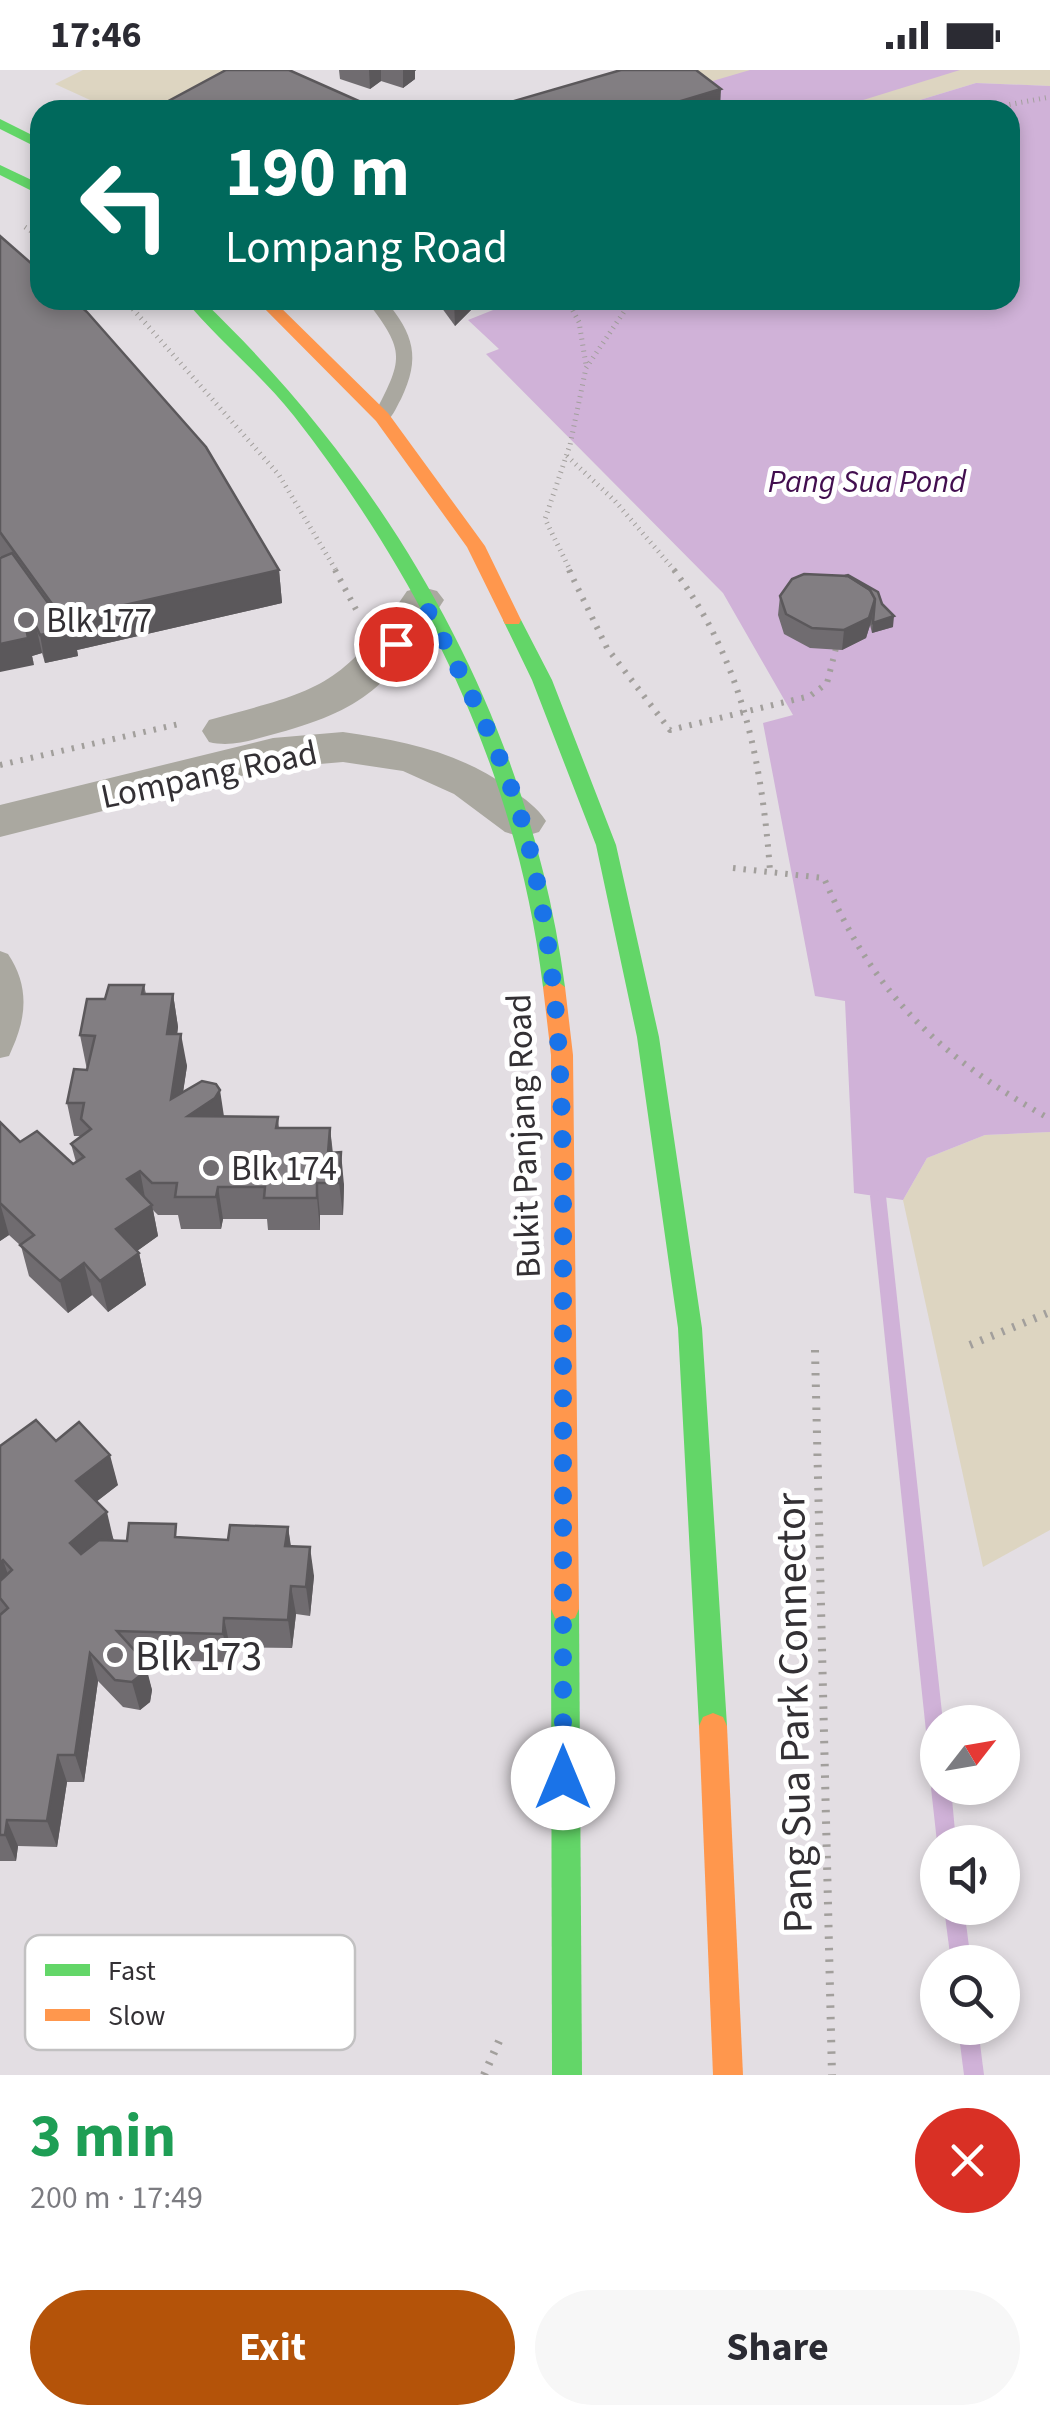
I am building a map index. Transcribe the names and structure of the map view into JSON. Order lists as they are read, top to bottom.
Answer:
{
  "streets": {
    "main road": ["Bukit Panjang Road"],
    "street": ["Lompang Road"],
    "path": ["Pang Sua Park Connector"]
  },
  "crossings": [
    ["Lompang Road", "Bukit Panjang Road"]
  ],
  "water": ["Pang Sua Pond"],
  "places": ["Blk 177", "Blk 174", "Blk 173"],
  "legend": ["Fast", "Slow"],
  "north": "top right",
  "page": {
    "status": "17:46",
    "turn": ["190 m", "Lompang Road"],
    "heading": ["3 min", "200 m · 17:49"],
    "buttons": ["Exit", "Share"]
  }
}
